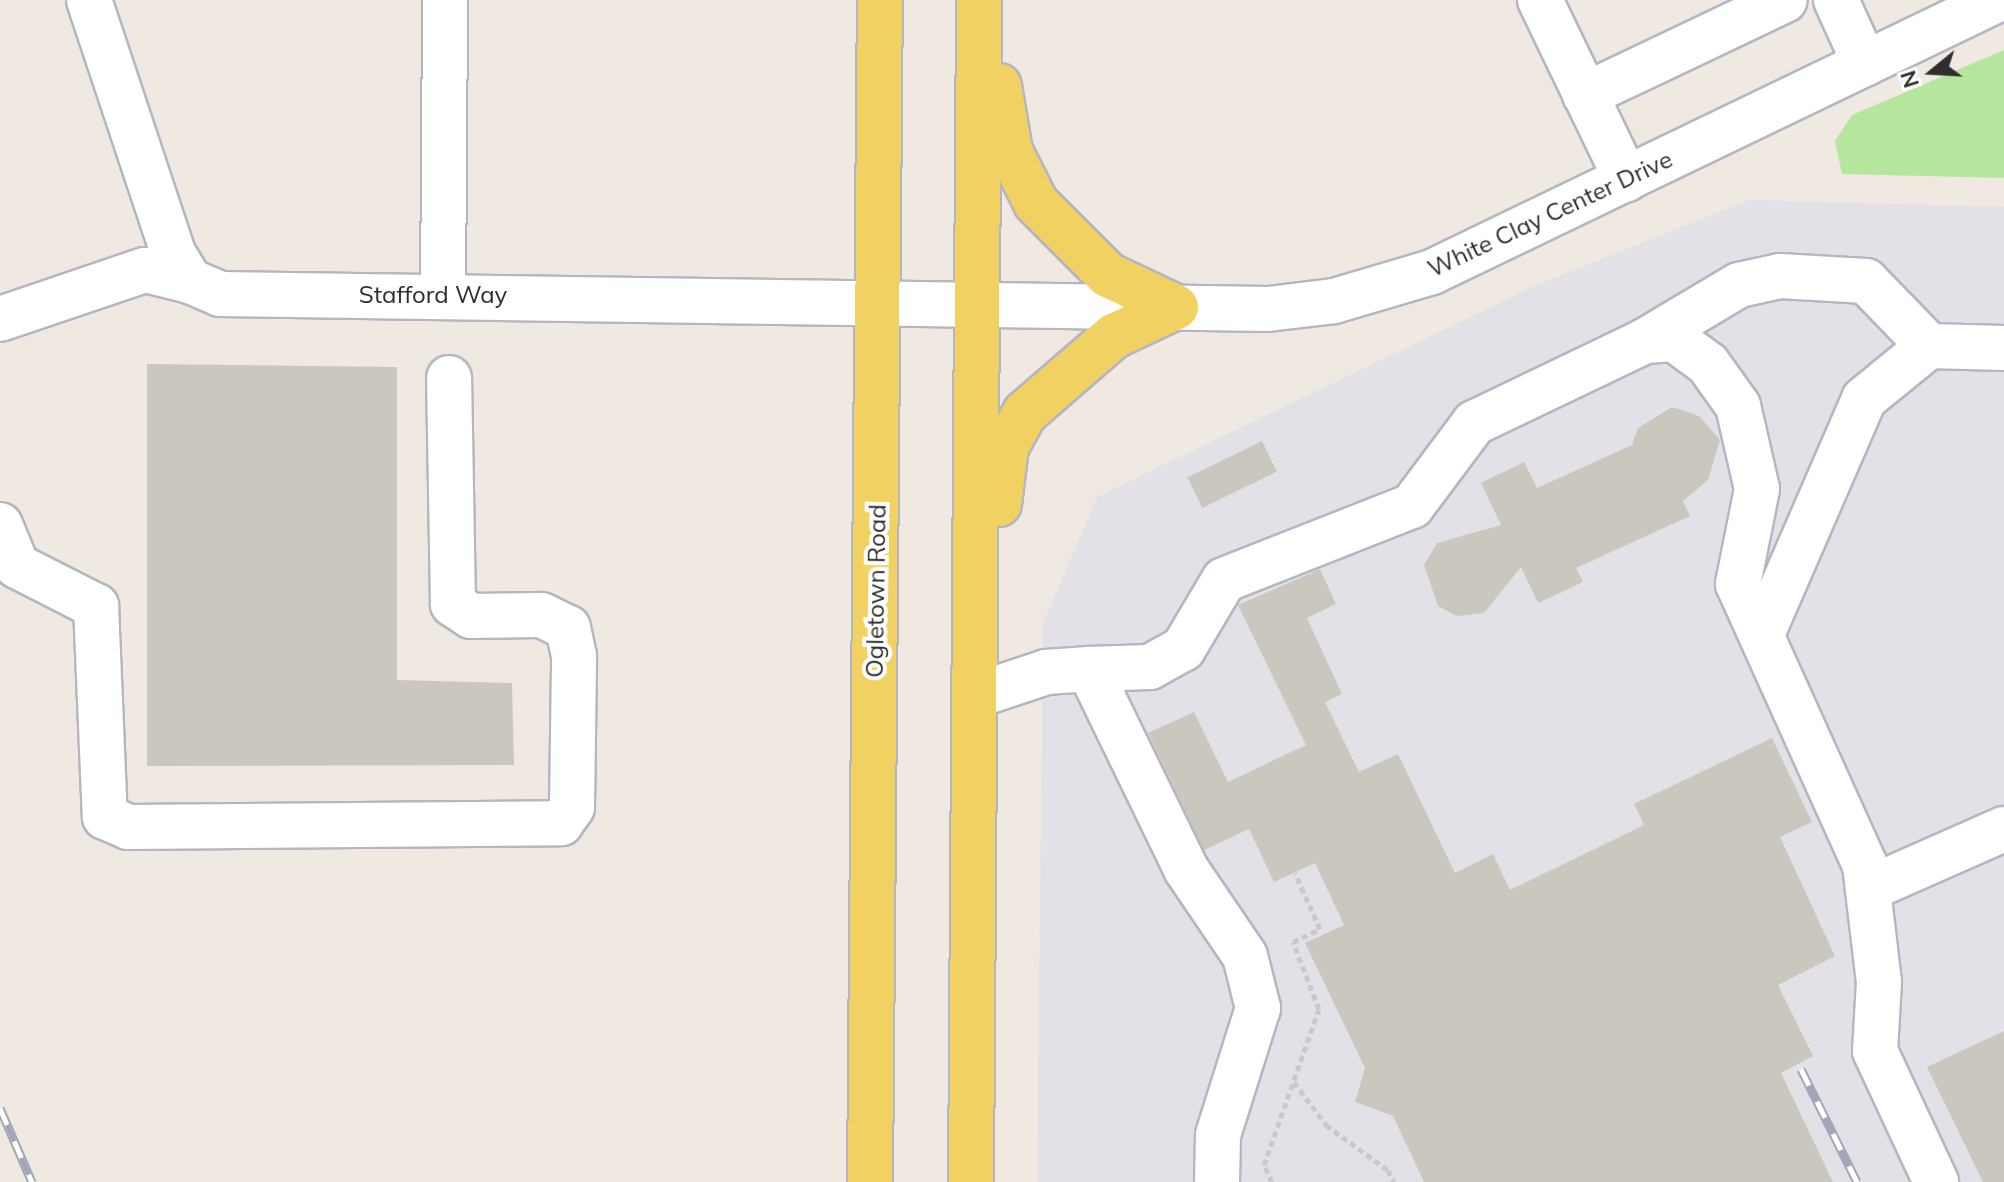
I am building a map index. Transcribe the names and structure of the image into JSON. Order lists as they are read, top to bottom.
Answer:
{
  "streets": {
    "main road": ["Ogletown Road"],
    "lane": ["White Clay Center Drive", "Stafford Way"]
  },
  "crossings": [
    ["White Clay Center Drive", "Stafford Way"],
    ["Stafford Way", "Ogletown Road"]
  ],
  "north": "left"
}
